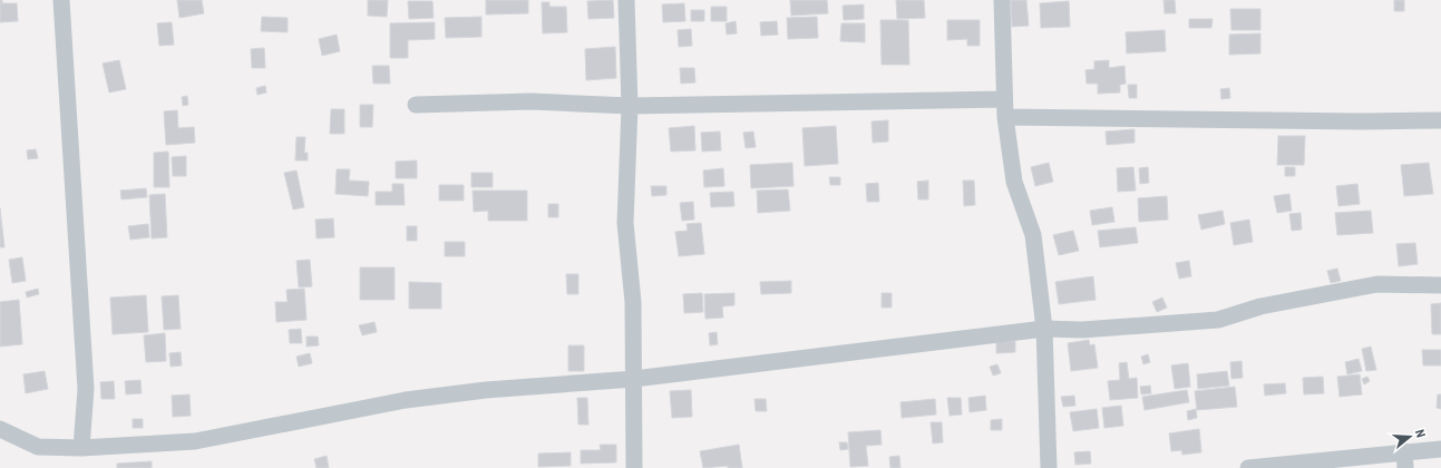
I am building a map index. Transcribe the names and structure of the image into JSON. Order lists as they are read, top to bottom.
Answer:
{
  "north": "right"
}
